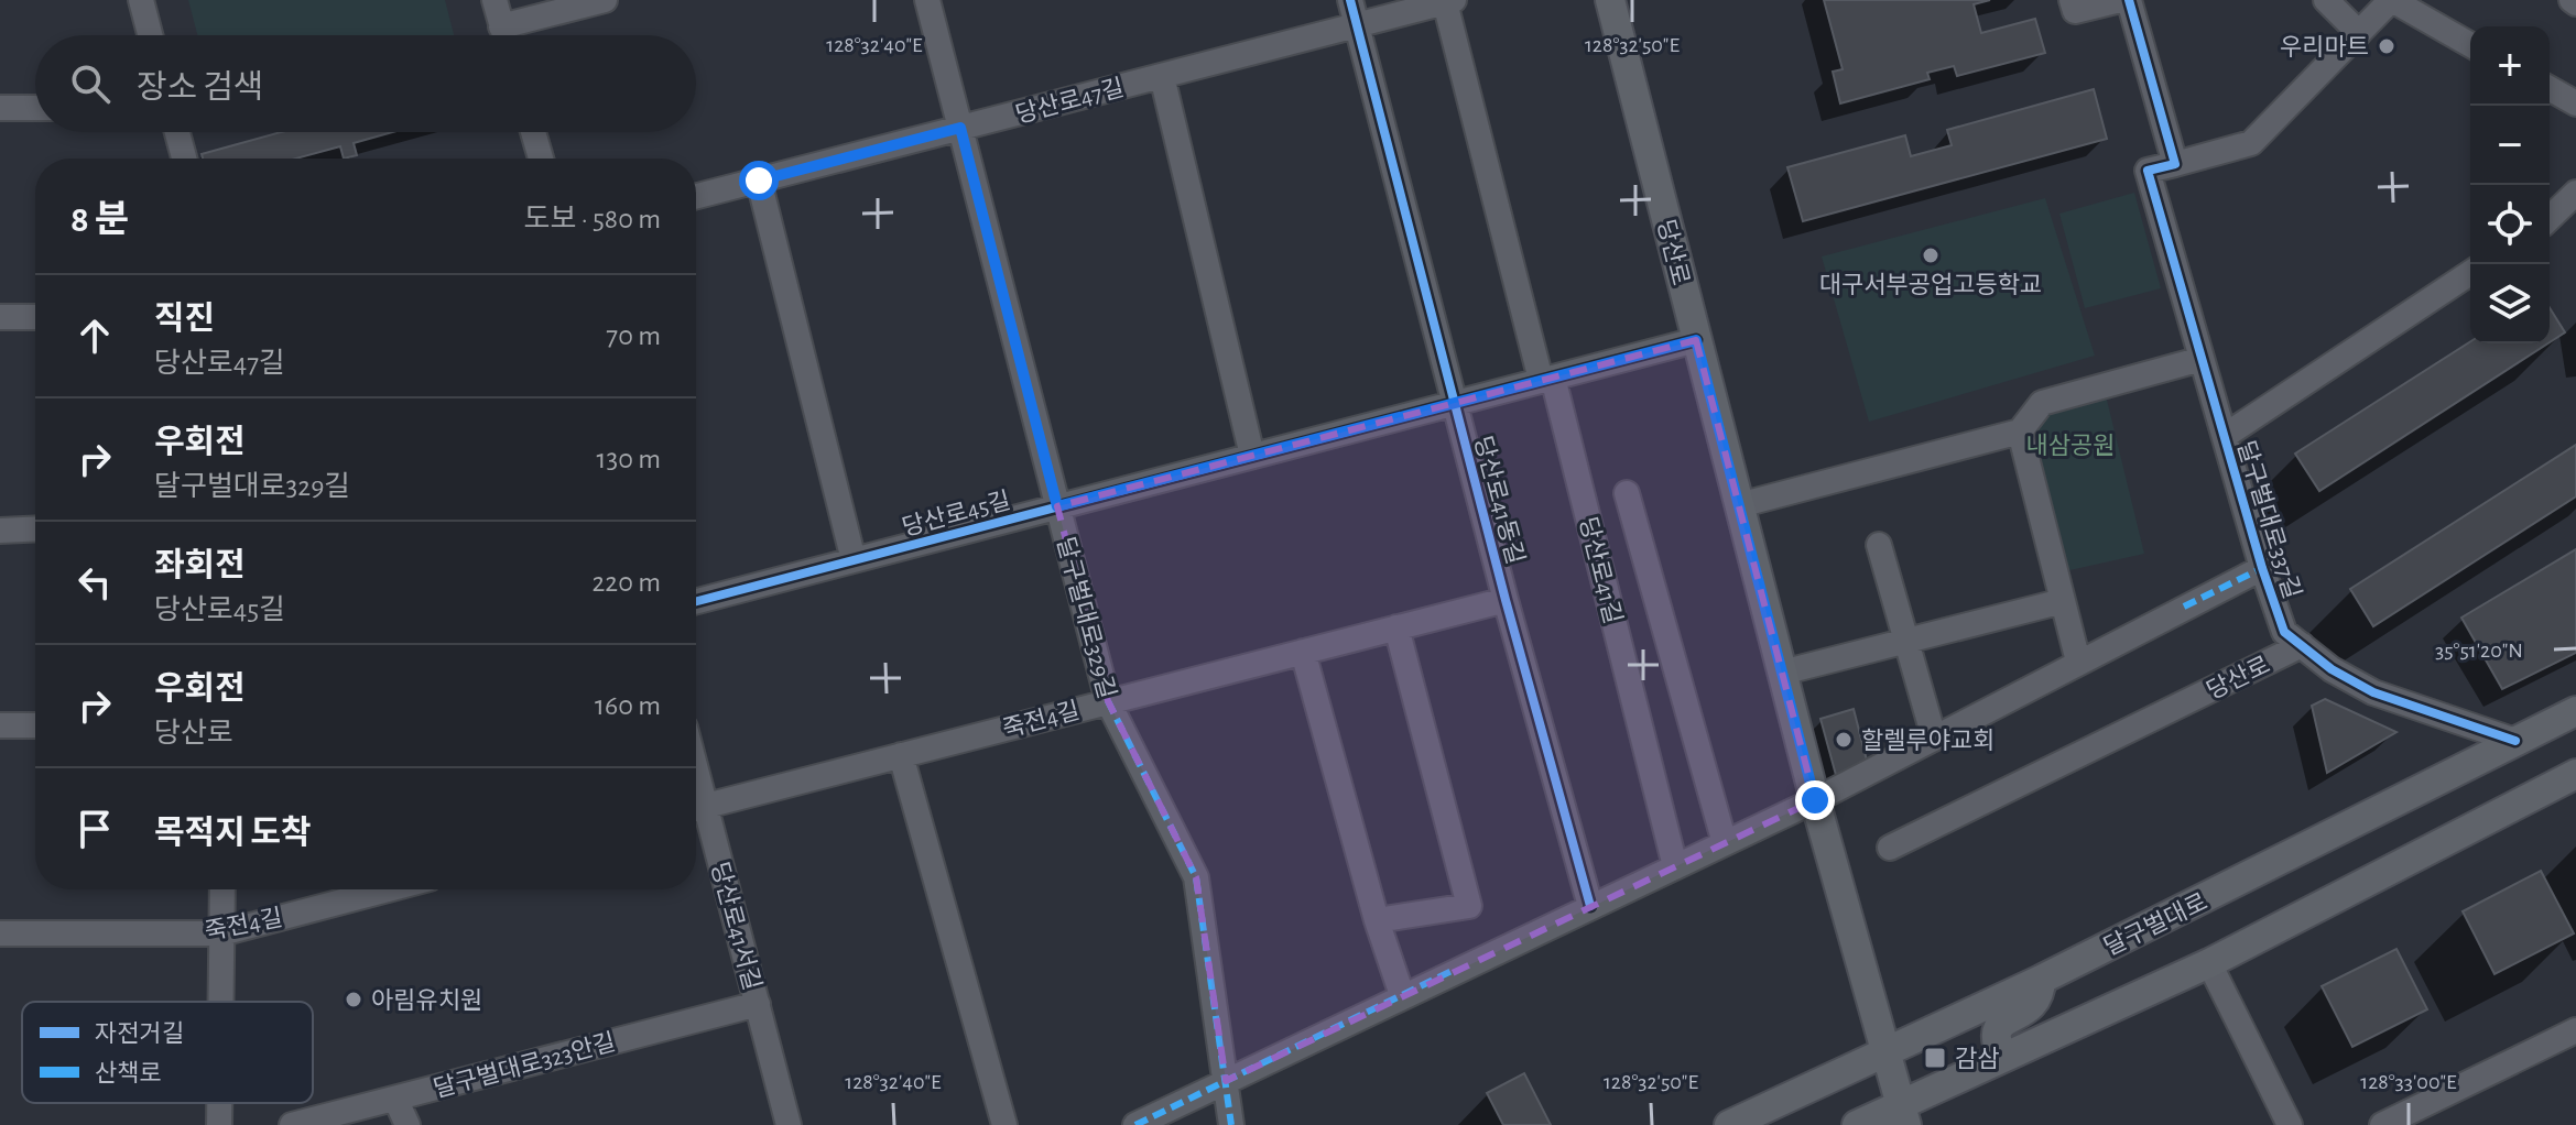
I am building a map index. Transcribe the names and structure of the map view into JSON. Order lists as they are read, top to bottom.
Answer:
{
  "streets": {
    "main road": ["당산로", "달구벌대로"],
    "street": [
      "당산로47길",
      "당산로41동길",
      "당산로45길",
      "달구벌대로337길",
      "당산로41길",
      "달구벌대로329길",
      "죽전4길",
      "당산로41서길",
      "달구벌대로323안길"
    ]
  },
  "crossings": [
    ["당산로47길", "당산로41동길"],
    ["당산로47길", "달구벌대로329길"],
    ["당산로", "당산로45길"],
    ["당산로", "달구벌대로337길"],
    ["당산로", "달구벌대로"],
    ["당산로41동길", "당산로45길"],
    ["당산로41동길", "죽전4길"],
    ["당산로45길", "당산로41길"],
    ["당산로45길", "달구벌대로329길"],
    ["달구벌대로337길", "달구벌대로"],
    ["달구벌대로329길", "죽전4길"],
    ["당산로41서길", "달구벌대로323안길"]
  ],
  "parks": ["내삼공원"],
  "places": {
    "other": [
      "우리마트",
      "대구서부공업고등학교",
      "할렐루야교회",
      "아림유치원"
    ],
    "transit": ["감삼"]
  },
  "legend": ["자전거길", "산책로"],
  "page": {
    "map_buttons": ["+", "−"],
    "search": "장소 검색",
    "heading": ["8 분", "도보 · 580 m"],
    "list": [
      ["직진", "당산로47길", "70 m"],
      ["우회전", "달구벌대로329길", "130 m"],
      ["좌회전", "당산로45길", "220 m"],
      ["우회전", "당산로", "160 m"],
      "목적지 도착"
    ]
  },
  "coordinates": [
    "128°32'40\"E",
    "128°32'50\"E",
    "35°51'20\"N",
    "128°33'00\"E"
  ]
}
